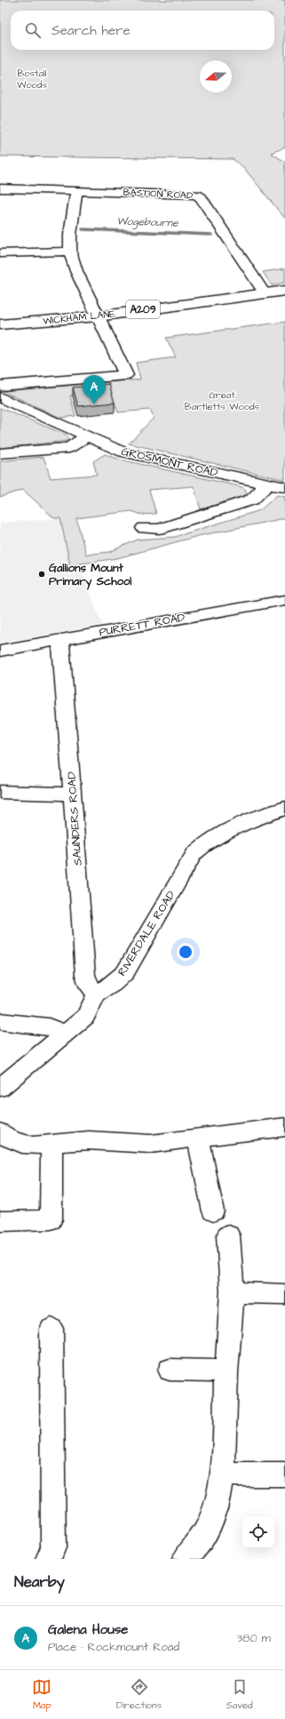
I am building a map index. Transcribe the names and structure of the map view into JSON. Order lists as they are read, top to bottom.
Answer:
{
  "streets": {
    "main road": ["A209", "WICKHAM LANE"],
    "street": [
      "BASTION ROAD",
      "GROSMONT ROAD",
      "PURRETT ROAD",
      "SAUNDERS ROAD",
      "RIVERDALE ROAD"
    ]
  },
  "crossings": [
    ["BASTION ROAD", "WICKHAM LANE"],
    ["PURRETT ROAD", "SAUNDERS ROAD"],
    ["SAUNDERS ROAD", "RIVERDALE ROAD"]
  ],
  "water": ["Wogebourne"],
  "parks": ["Bostall Woods", "Great Bartletts Woods"],
  "places": ["Gallions Mount Primary School"],
  "north": "left",
  "page": {
    "search": "Search here",
    "pins": "A",
    "heading": "Nearby",
    "list": [
      {
        "mark": "A",
        "name": "Galena House",
        "note": "Place · Rockmount Road",
        "value": "380 m"
      }
    ],
    "nav": ["Map", "Directions", "Saved"]
  }
}
